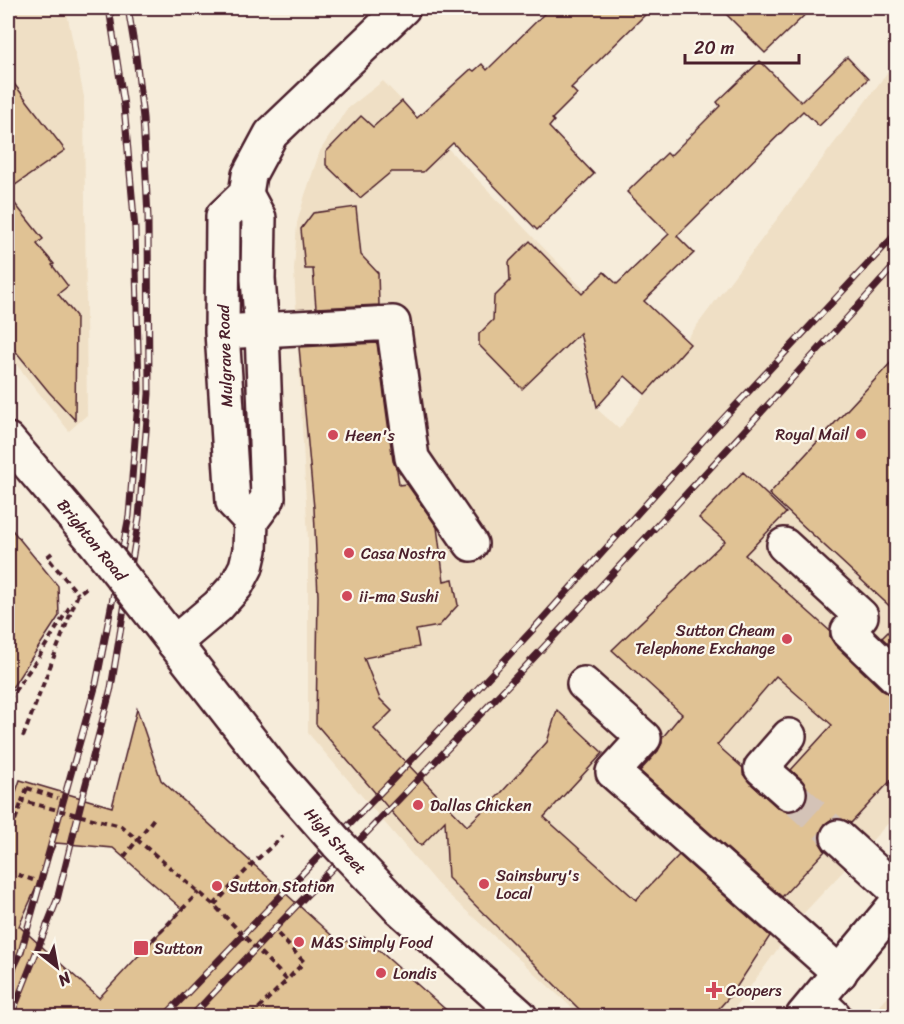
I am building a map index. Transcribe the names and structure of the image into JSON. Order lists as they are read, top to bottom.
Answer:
{
  "streets": {
    "main road": ["Mulgrave Road", "Brighton Road", "High Street"]
  },
  "crossings": [
    ["Brighton Road", "High Street"]
  ],
  "places": {
    "other": [
      "Royal Mail",
      "Heen's",
      "Casa Nostra",
      "ii-ma Sushi",
      "Sutton Cheam Telephone Exchange",
      "Dallas Chicken",
      "Sainsbury's Local",
      "Sutton Station",
      "M&S Simply Food",
      "Londis"
    ],
    "transit": ["Sutton"],
    "health": ["Coopers"]
  },
  "scale_bar": "20 m",
  "north": "bottom right"
}
